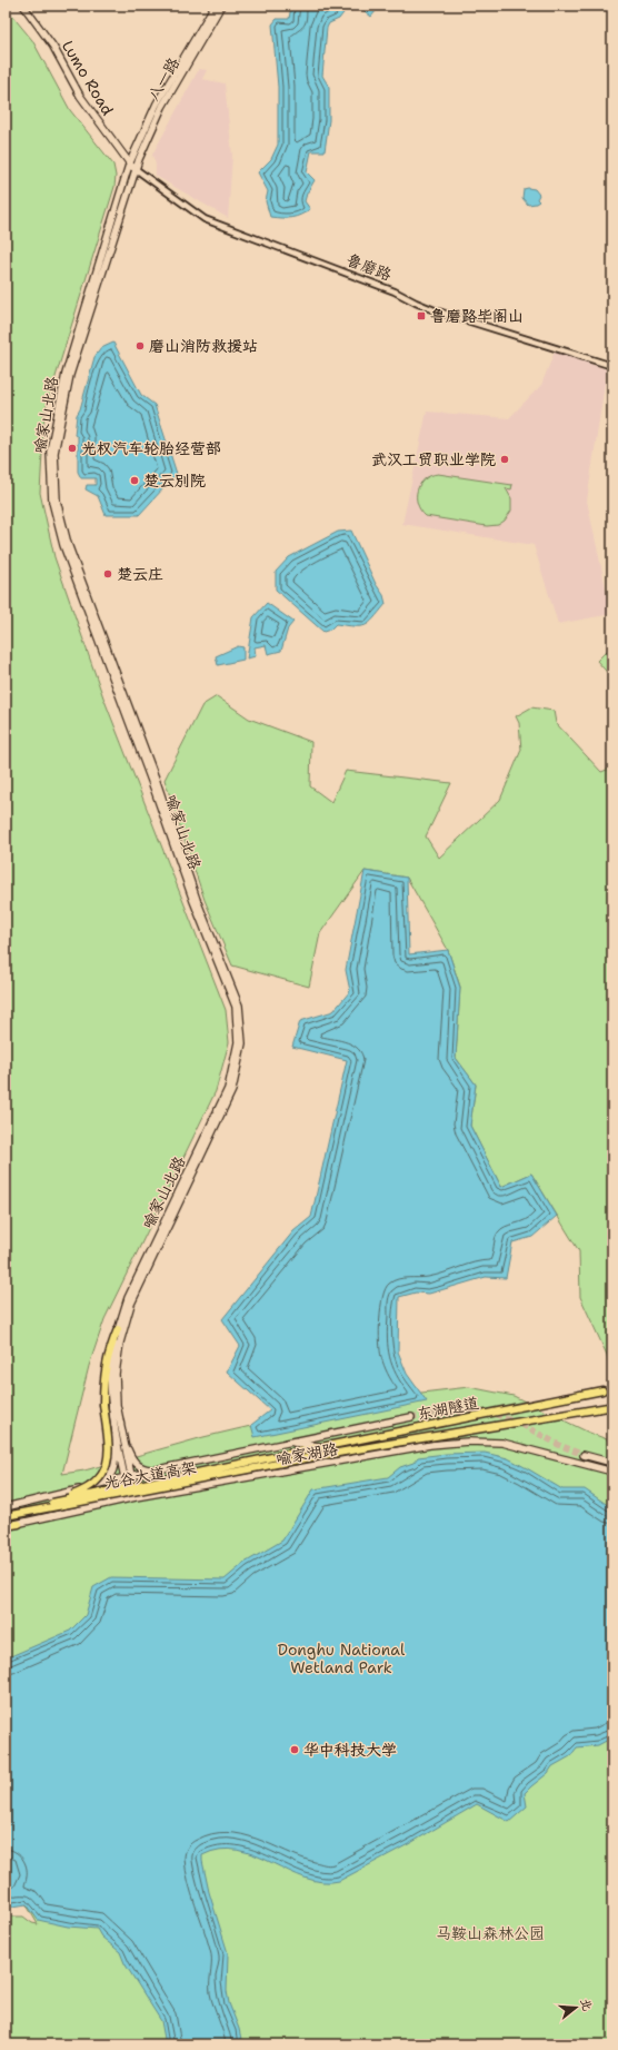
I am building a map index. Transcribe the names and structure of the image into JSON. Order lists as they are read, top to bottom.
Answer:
{
  "streets": {
    "highway": ["东湖隧道", "光谷大道高架"],
    "main road": [
      "Lumo Road",
      "八一路",
      "鲁磨路",
      "喻家山北路",
      "喻家湖路"
    ]
  },
  "crossings": [
    ["Lumo Road", "八一路"],
    ["Lumo Road", "鲁磨路"],
    ["Lumo Road", "喻家山北路"],
    ["八一路", "鲁磨路"],
    ["八一路", "喻家山北路"],
    ["鲁磨路", "喻家山北路"],
    ["喻家山北路", "喻家湖路"],
    ["东湖隧道", "光谷大道高架"]
  ],
  "parks": ["Donghu National Wetland Park", "马鞍山森林公园"],
  "places": {
    "transit": ["鲁磨路毕阁山"],
    "other": [
      "磨山消防救援站",
      "光权汽车轮胎经营部",
      "武汉工贸职业学院",
      "楚云别院",
      "楚云庄",
      "华中科技大学"
    ]
  },
  "north": "right"
}
